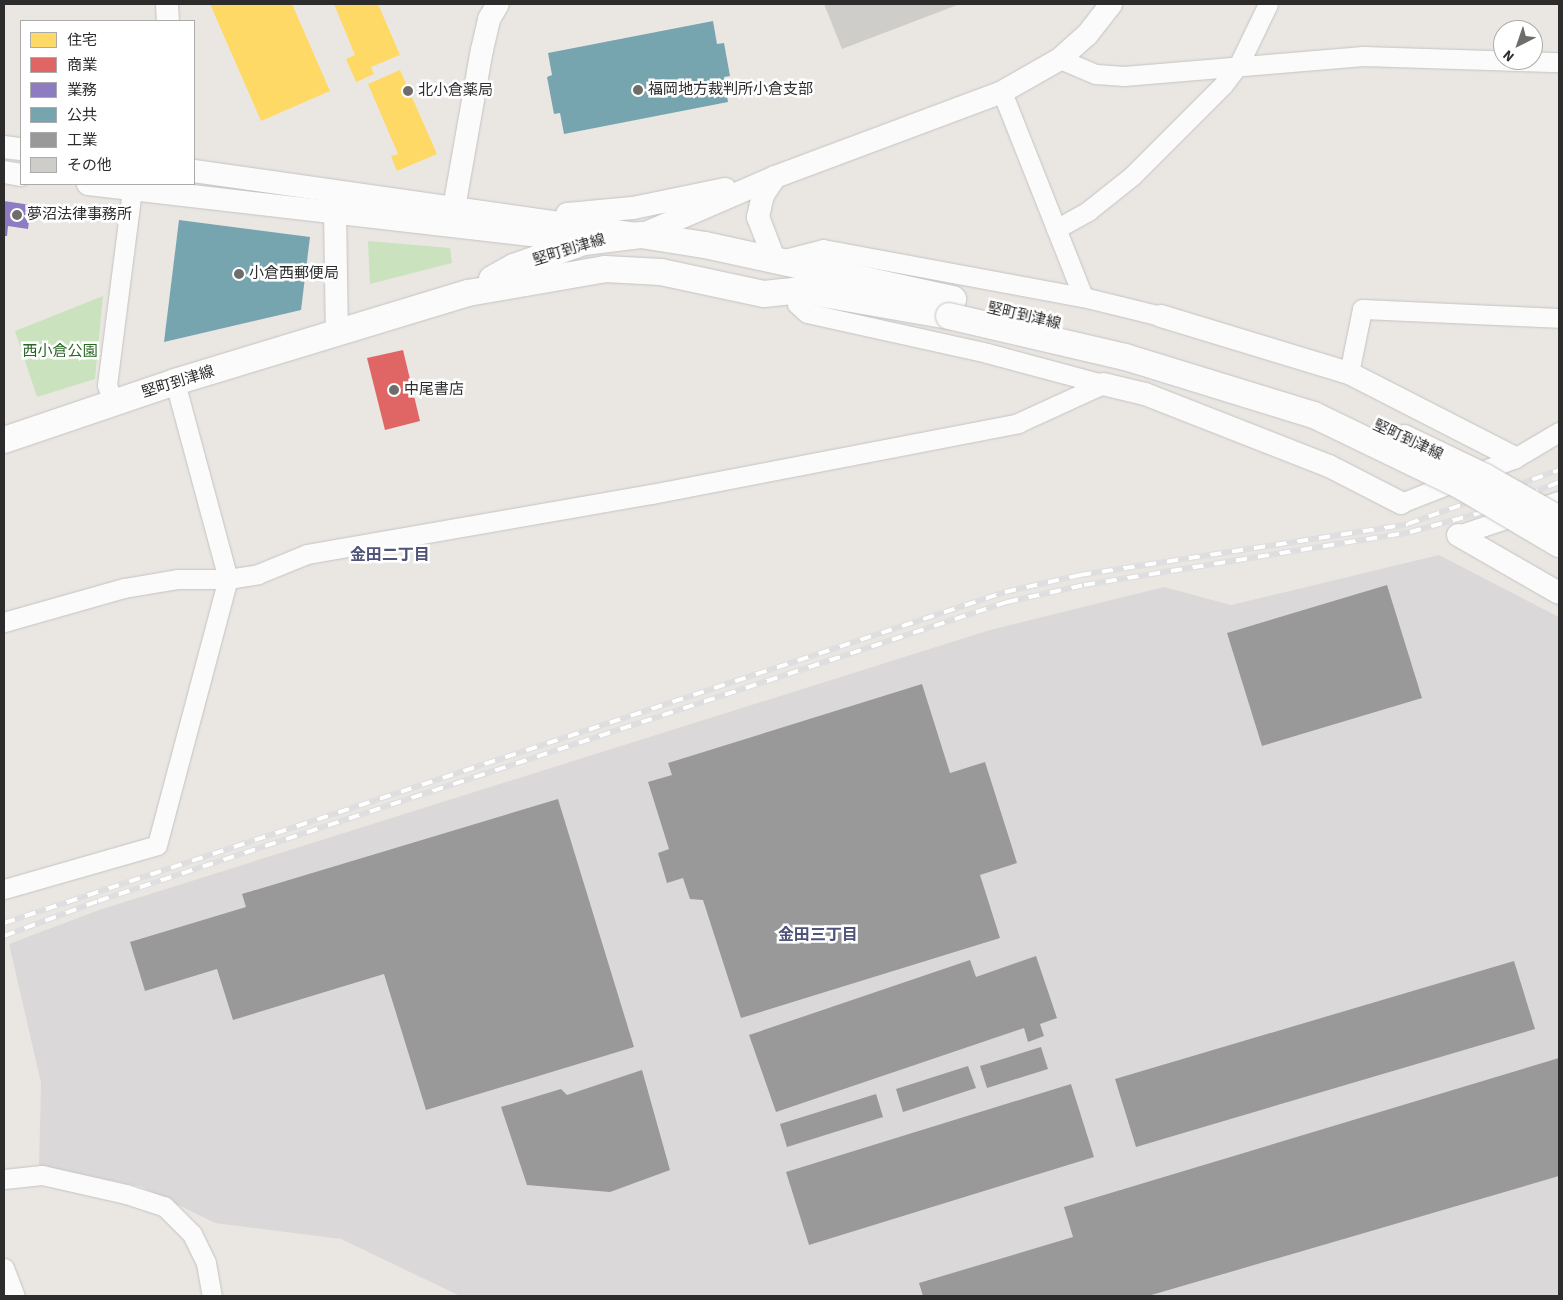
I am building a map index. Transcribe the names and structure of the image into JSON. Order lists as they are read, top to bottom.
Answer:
{
  "streets": {
    "main road": ["堅町到津線"]
  },
  "districts": ["金田二丁目", "金田三丁目"],
  "parks": ["西小倉公園"],
  "places": [
    "福岡地方裁判所小倉支部",
    "北小倉薬局",
    "夢沼法律事務所",
    "小倉西郵便局",
    "中尾書店"
  ],
  "legend": [
    "住宅",
    "商業",
    "業務",
    "公共",
    "工業",
    "その他"
  ],
  "north": "bottom left"
}
